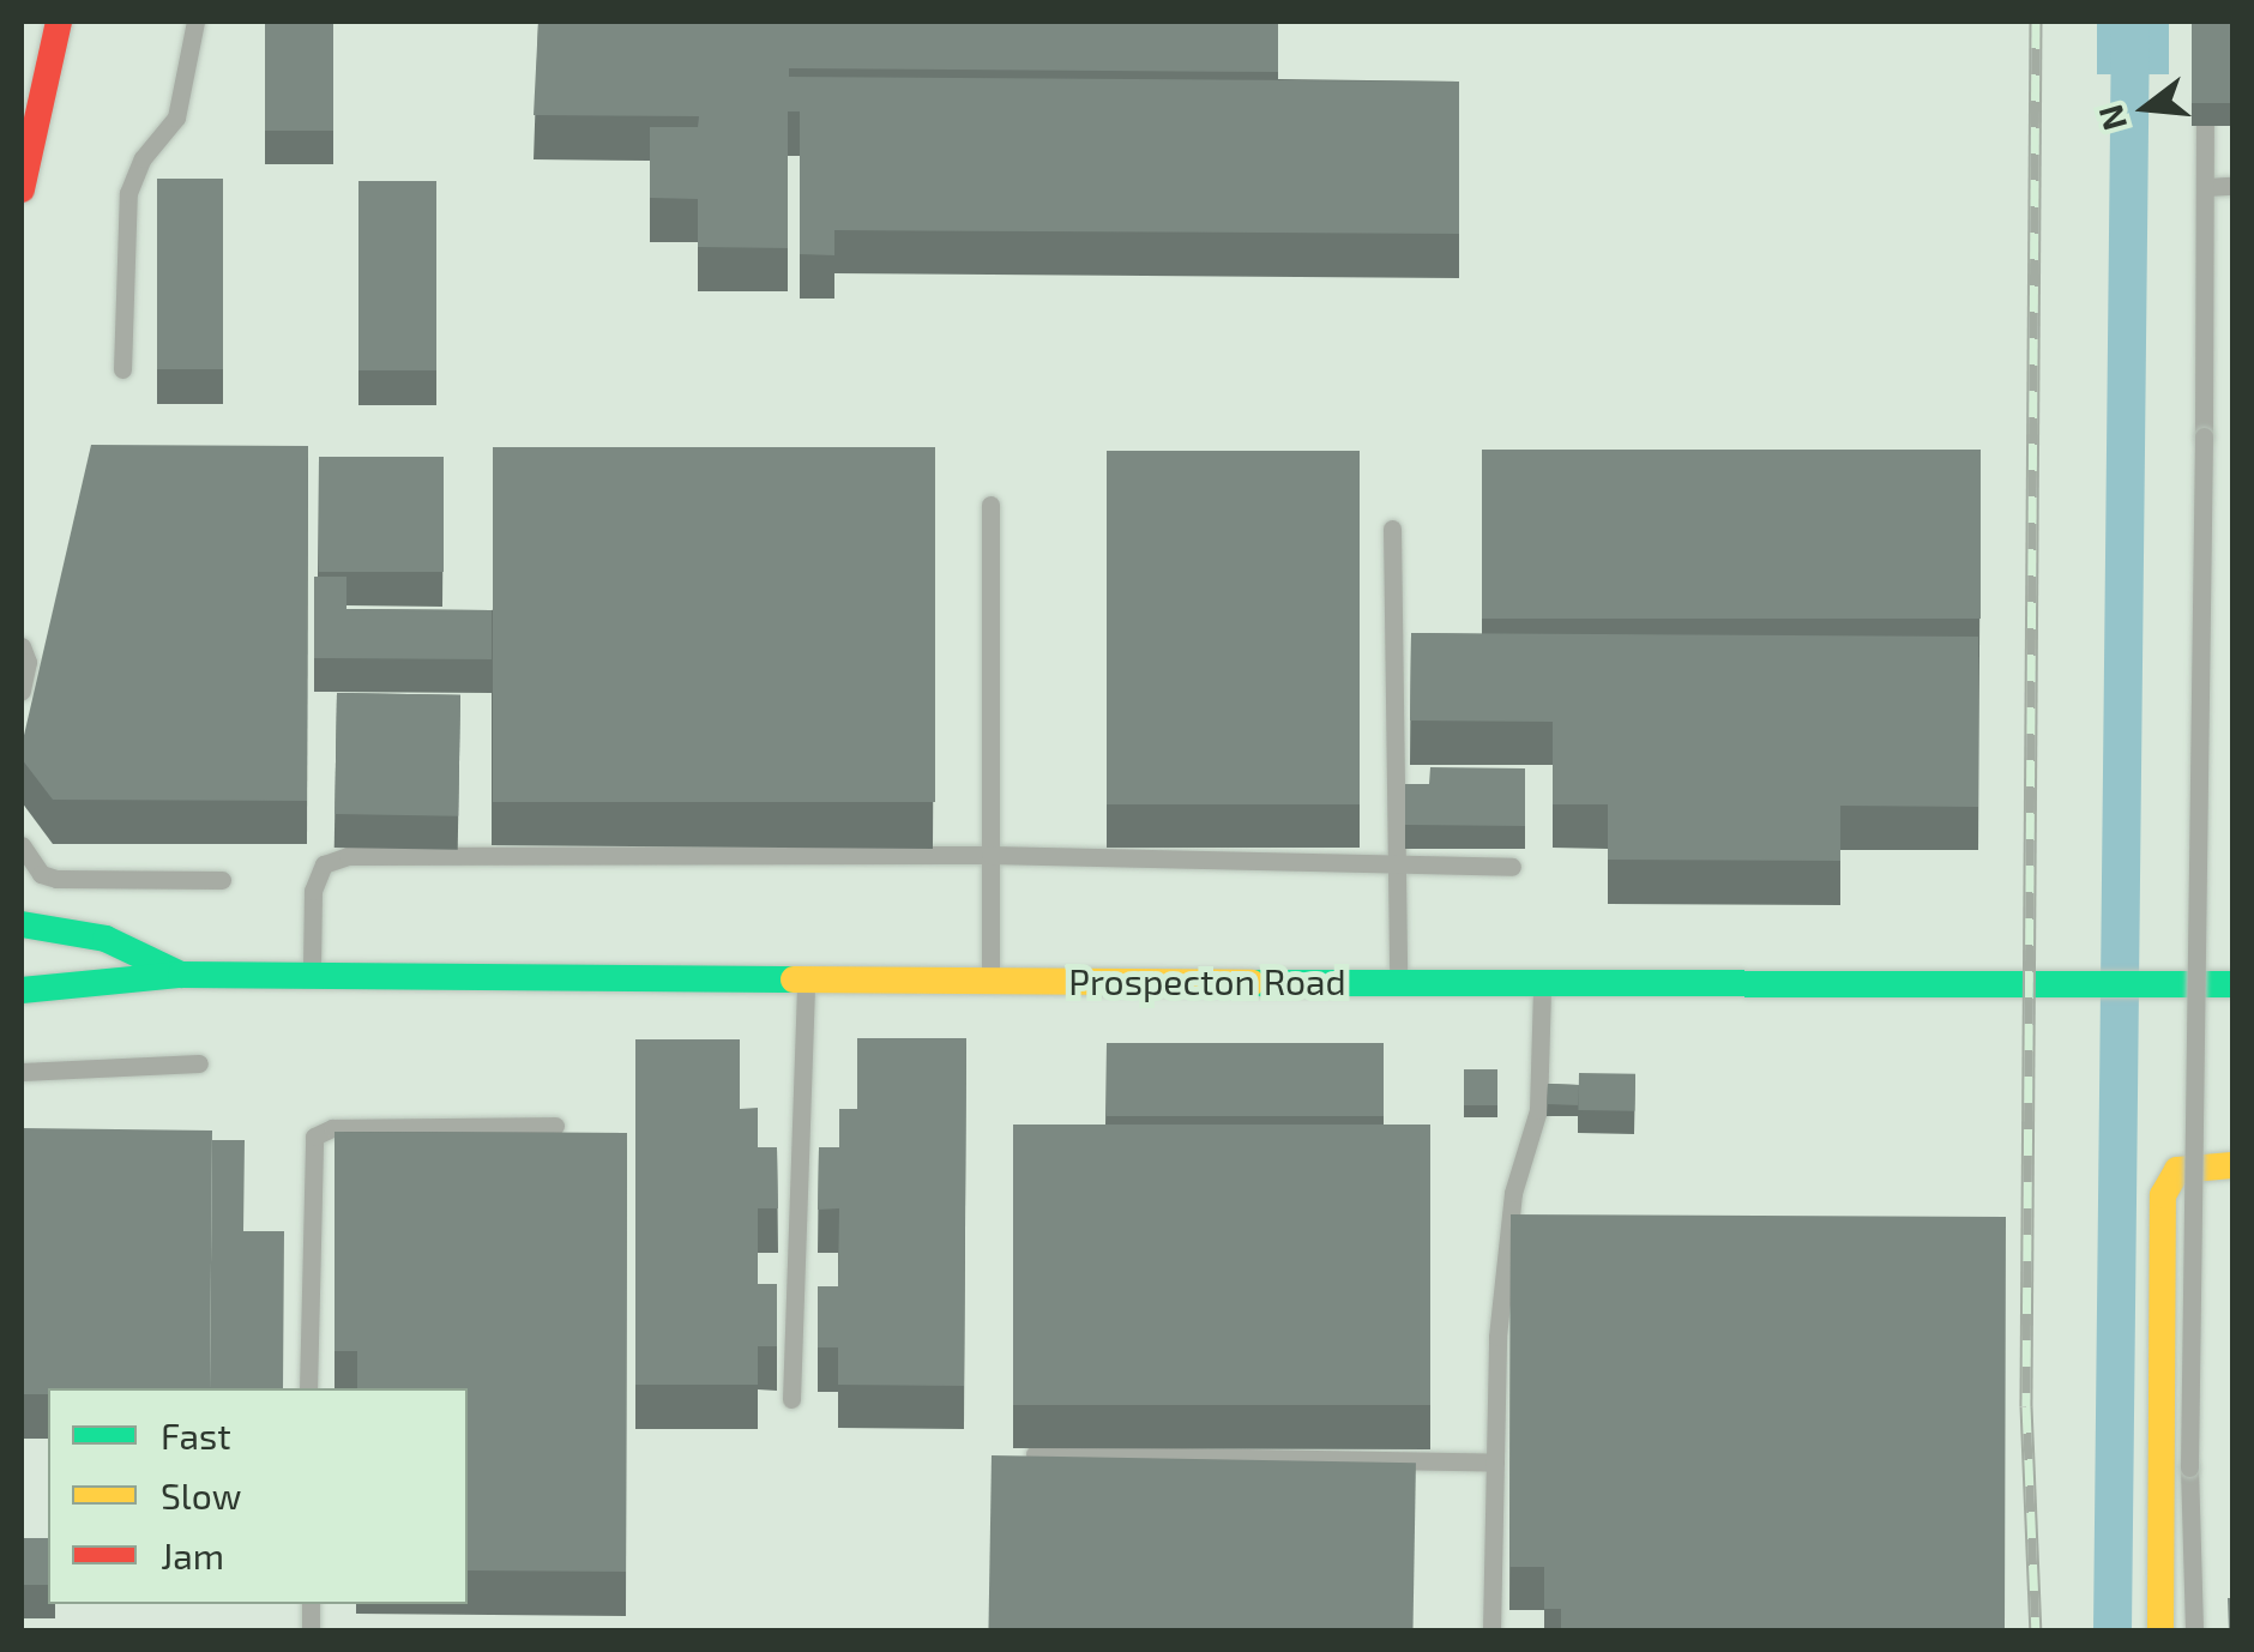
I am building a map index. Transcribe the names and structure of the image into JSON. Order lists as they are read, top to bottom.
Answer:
{
  "streets": {
    "main road": ["Prospecton Road"]
  },
  "legend": ["Fast", "Slow", "Jam"],
  "north": "left"
}
